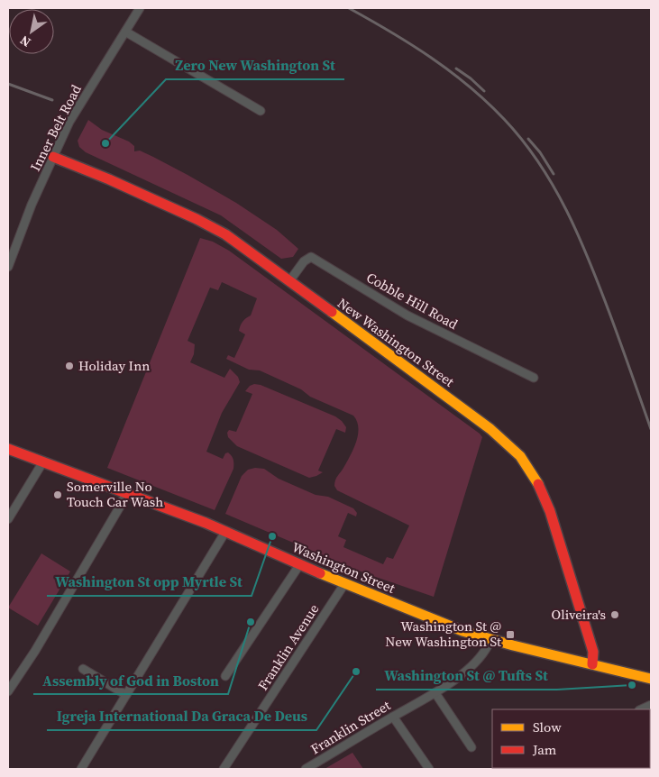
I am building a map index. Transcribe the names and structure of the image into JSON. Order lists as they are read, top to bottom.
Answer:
{
  "streets": {
    "street": [
      "Inner Belt Road",
      "Cobble Hill Road",
      "New Washington Street",
      "Washington Street",
      "Franklin Avenue",
      "Franklin Street"
    ]
  },
  "crossings": [
    ["Inner Belt Road", "New Washington Street"],
    ["Cobble Hill Road", "New Washington Street"],
    ["New Washington Street", "Washington Street"],
    ["Washington Street", "Franklin Avenue"],
    ["Washington Street", "Franklin Street"]
  ],
  "places": {
    "other": [
      "Zero New Washington St",
      "Holiday Inn",
      "Somerville No Touch Car Wash",
      "Washington St opp Myrtle St",
      "Oliveira's",
      "Assembly of God in Boston",
      "Igreja International Da Graca De Deus",
      "Washington St @ Tufts St"
    ],
    "transit": ["Washington St @ New Washington St"]
  },
  "legend": ["Slow", "Jam"],
  "north": "bottom left"
}
